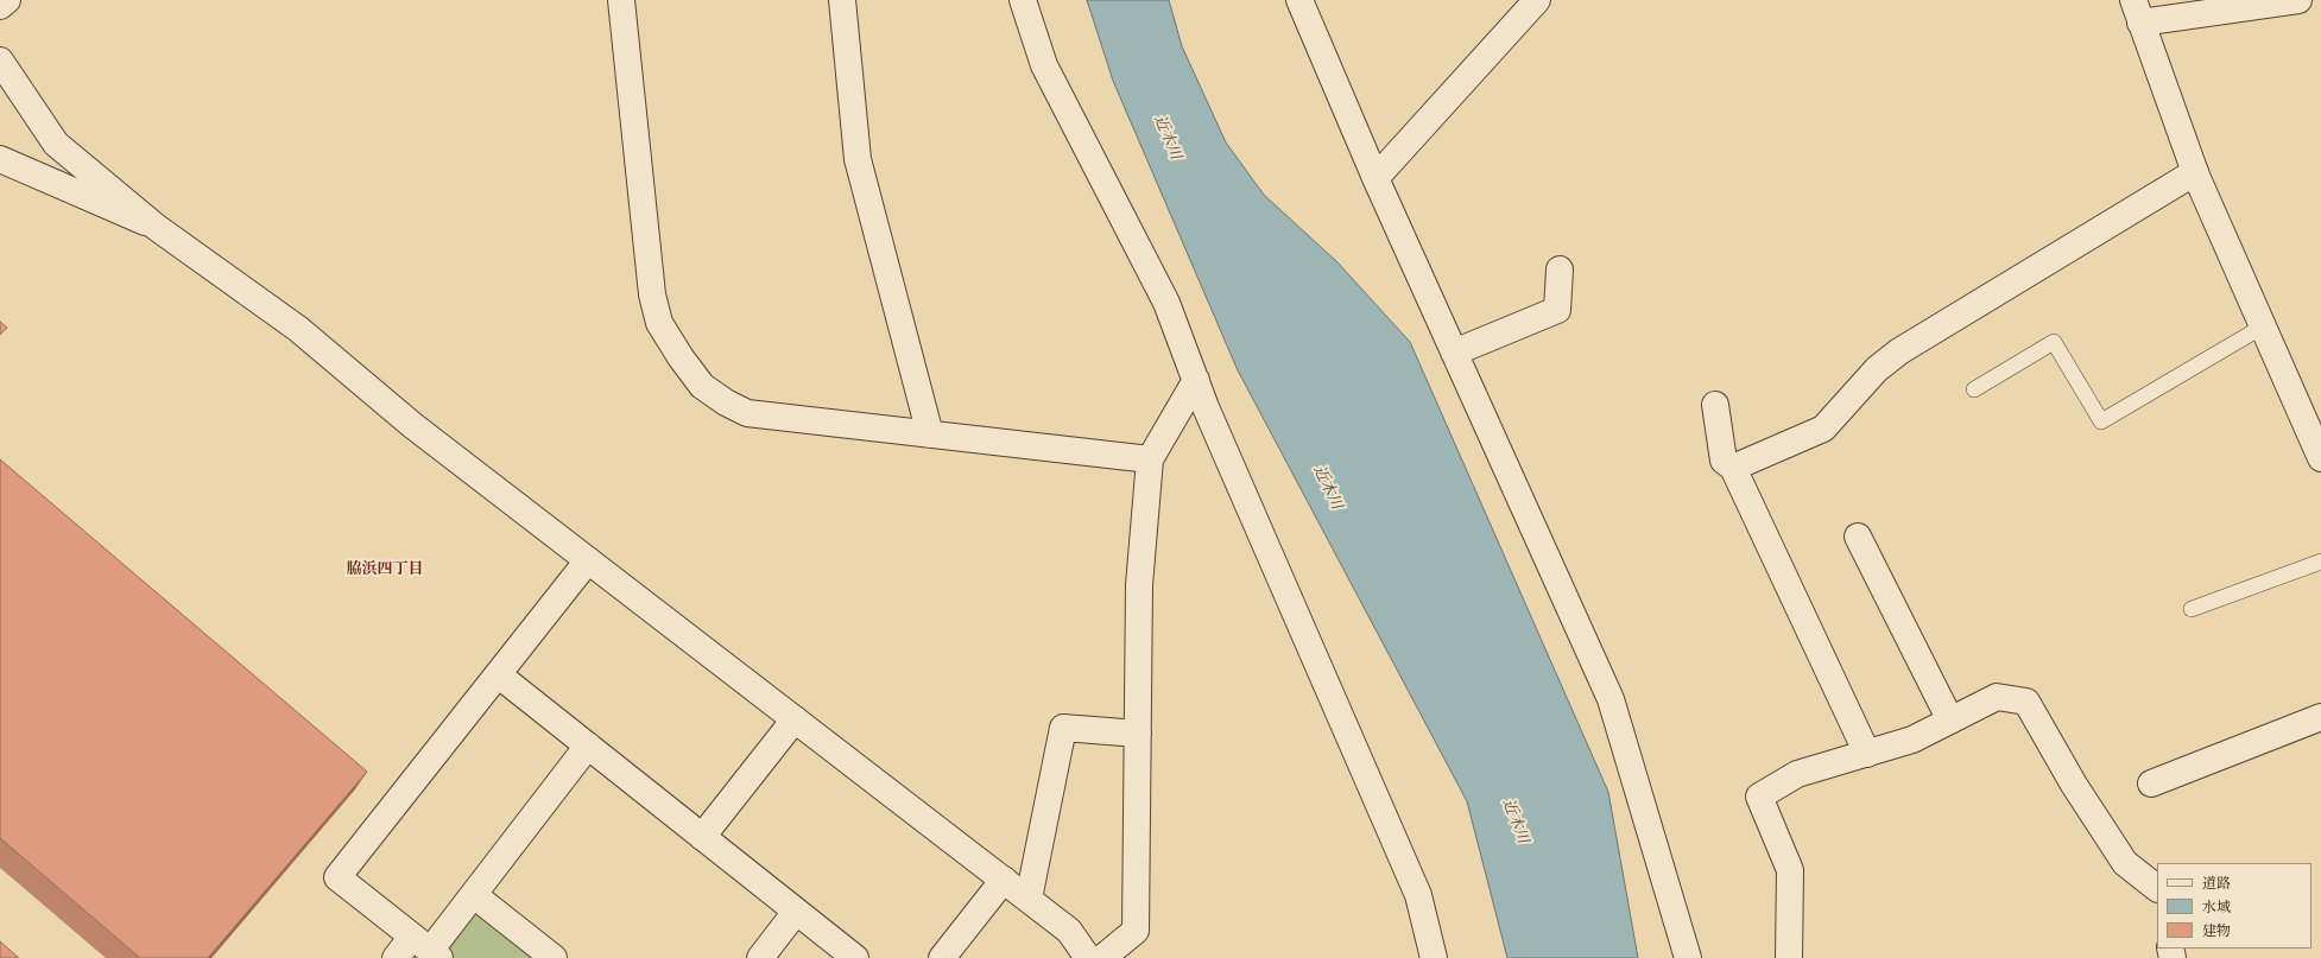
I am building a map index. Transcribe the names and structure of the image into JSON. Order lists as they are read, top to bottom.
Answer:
{
  "districts": ["脇浜四丁目"],
  "water": ["近木川"],
  "legend": ["道路", "水域", "建物"]
}
